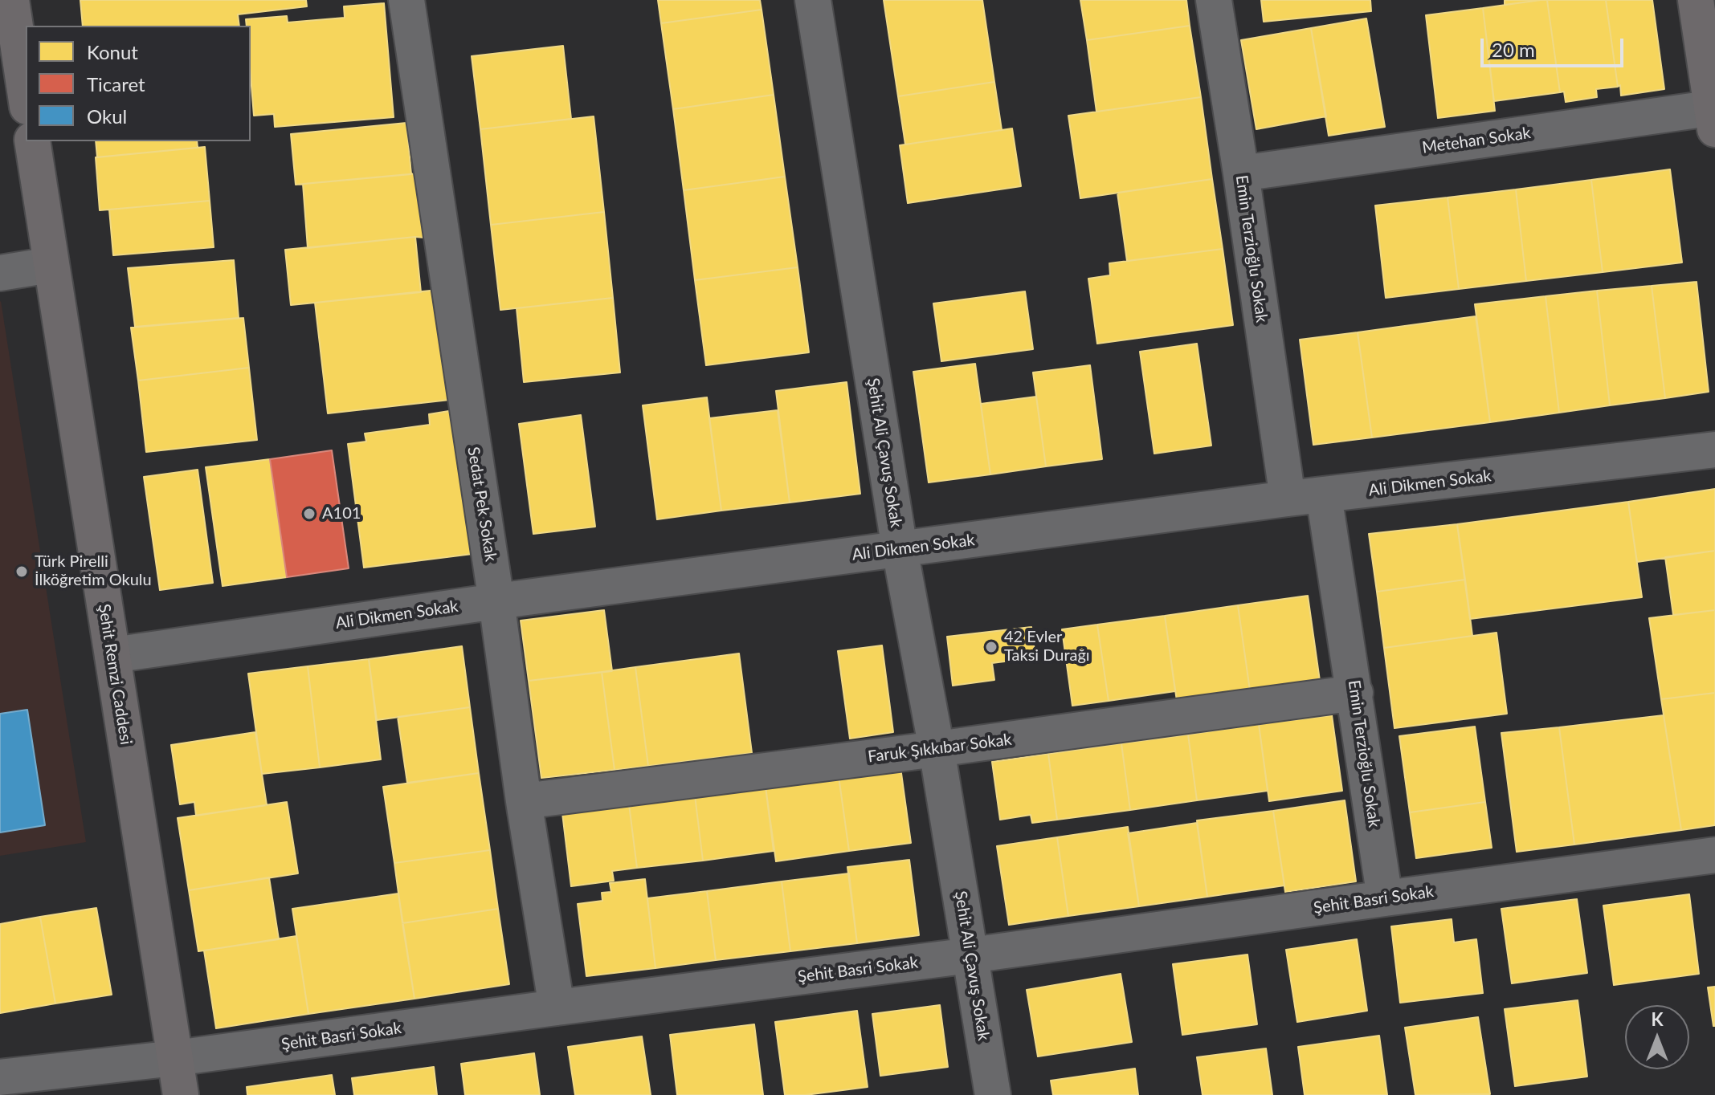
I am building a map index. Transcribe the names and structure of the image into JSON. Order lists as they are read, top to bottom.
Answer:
{
  "streets": {
    "street": [
      "Metehan Sokak",
      "Emin Terzioğlu Sokak",
      "Şehit Ali Çavuş Sokak",
      "Ali Dikmen Sokak",
      "Sedat Pek Sokak",
      "Şehit Remzi Caddesi",
      "Faruk Şıkkıbar Sokak",
      "Şehit Basri Sokak"
    ]
  },
  "crossings": [
    ["Metehan Sokak", "Emin Terzioğlu Sokak"],
    ["Emin Terzioğlu Sokak", "Ali Dikmen Sokak"],
    ["Emin Terzioğlu Sokak", "Faruk Şıkkıbar Sokak"],
    ["Emin Terzioğlu Sokak", "Şehit Basri Sokak"],
    ["Şehit Ali Çavuş Sokak", "Ali Dikmen Sokak"],
    ["Şehit Ali Çavuş Sokak", "Faruk Şıkkıbar Sokak"],
    ["Şehit Ali Çavuş Sokak", "Şehit Basri Sokak"],
    ["Ali Dikmen Sokak", "Sedat Pek Sokak"],
    ["Ali Dikmen Sokak", "Şehit Remzi Caddesi"],
    ["Sedat Pek Sokak", "Faruk Şıkkıbar Sokak"],
    ["Sedat Pek Sokak", "Şehit Basri Sokak"],
    ["Şehit Remzi Caddesi", "Şehit Basri Sokak"]
  ],
  "places": ["A101", "Türk Pirelli İlköğretim Okulu", "42 Evler Taksi Durağı"],
  "legend": ["Konut", "Ticaret", "Okul"],
  "scale_bar": "20 m",
  "north": "top"
}
